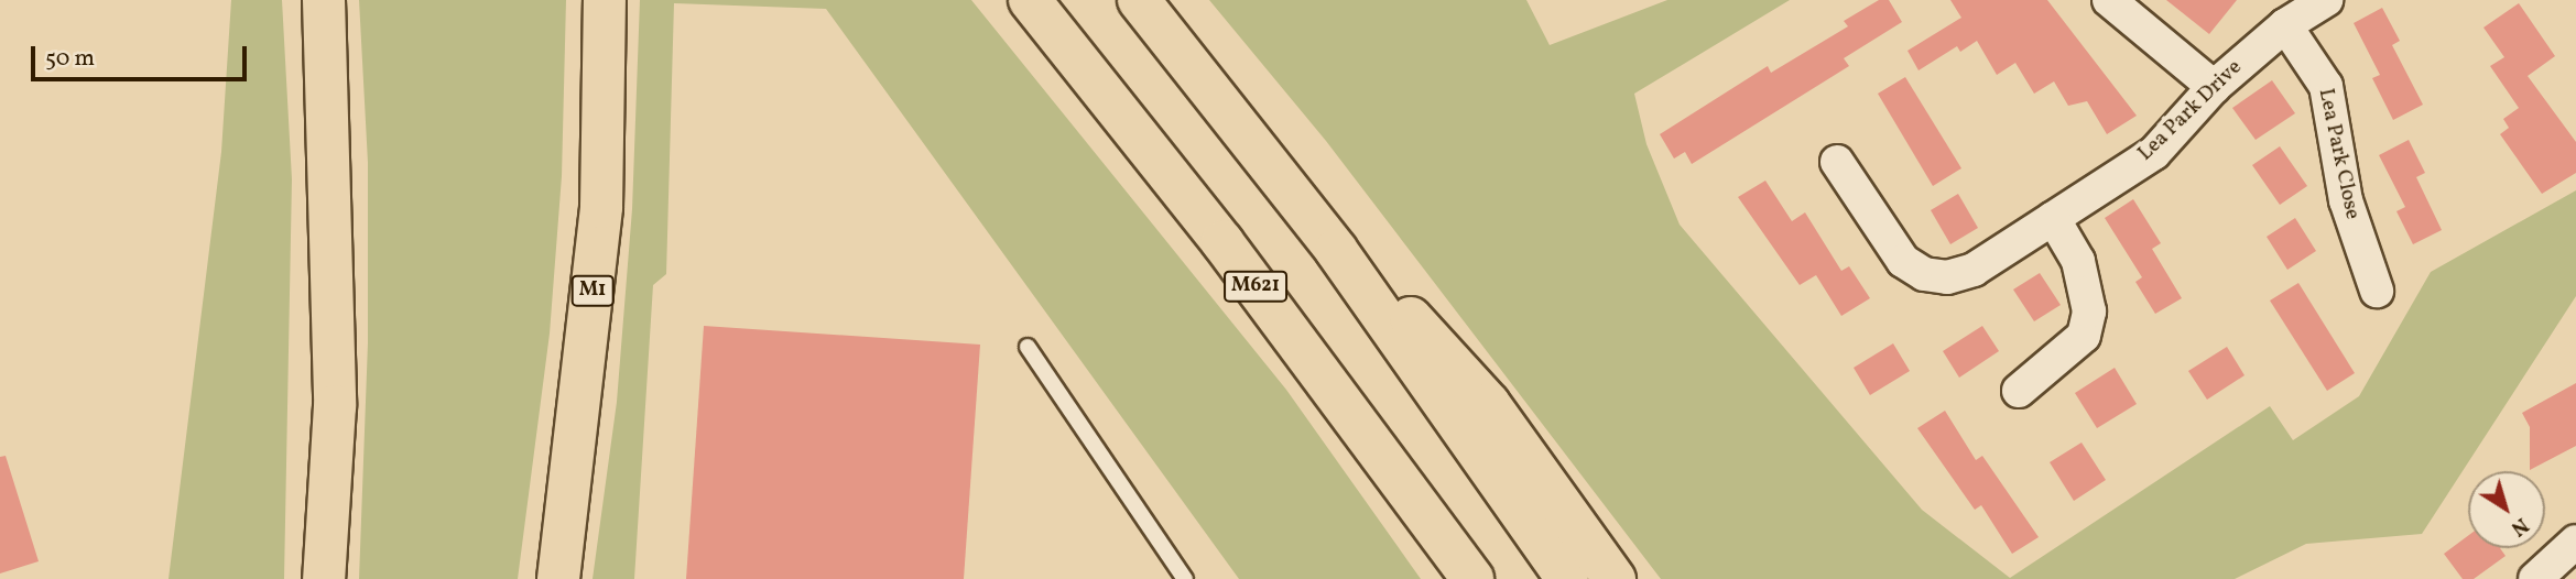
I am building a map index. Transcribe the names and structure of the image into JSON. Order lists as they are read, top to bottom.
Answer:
{
  "streets": {
    "highway": ["M621", "M1"],
    "street": ["Lea Park Drive", "Lea Park Close"]
  },
  "crossings": [
    ["Lea Park Drive", "Lea Park Close"]
  ],
  "scale_bar": "50 m",
  "north": "bottom right"
}
